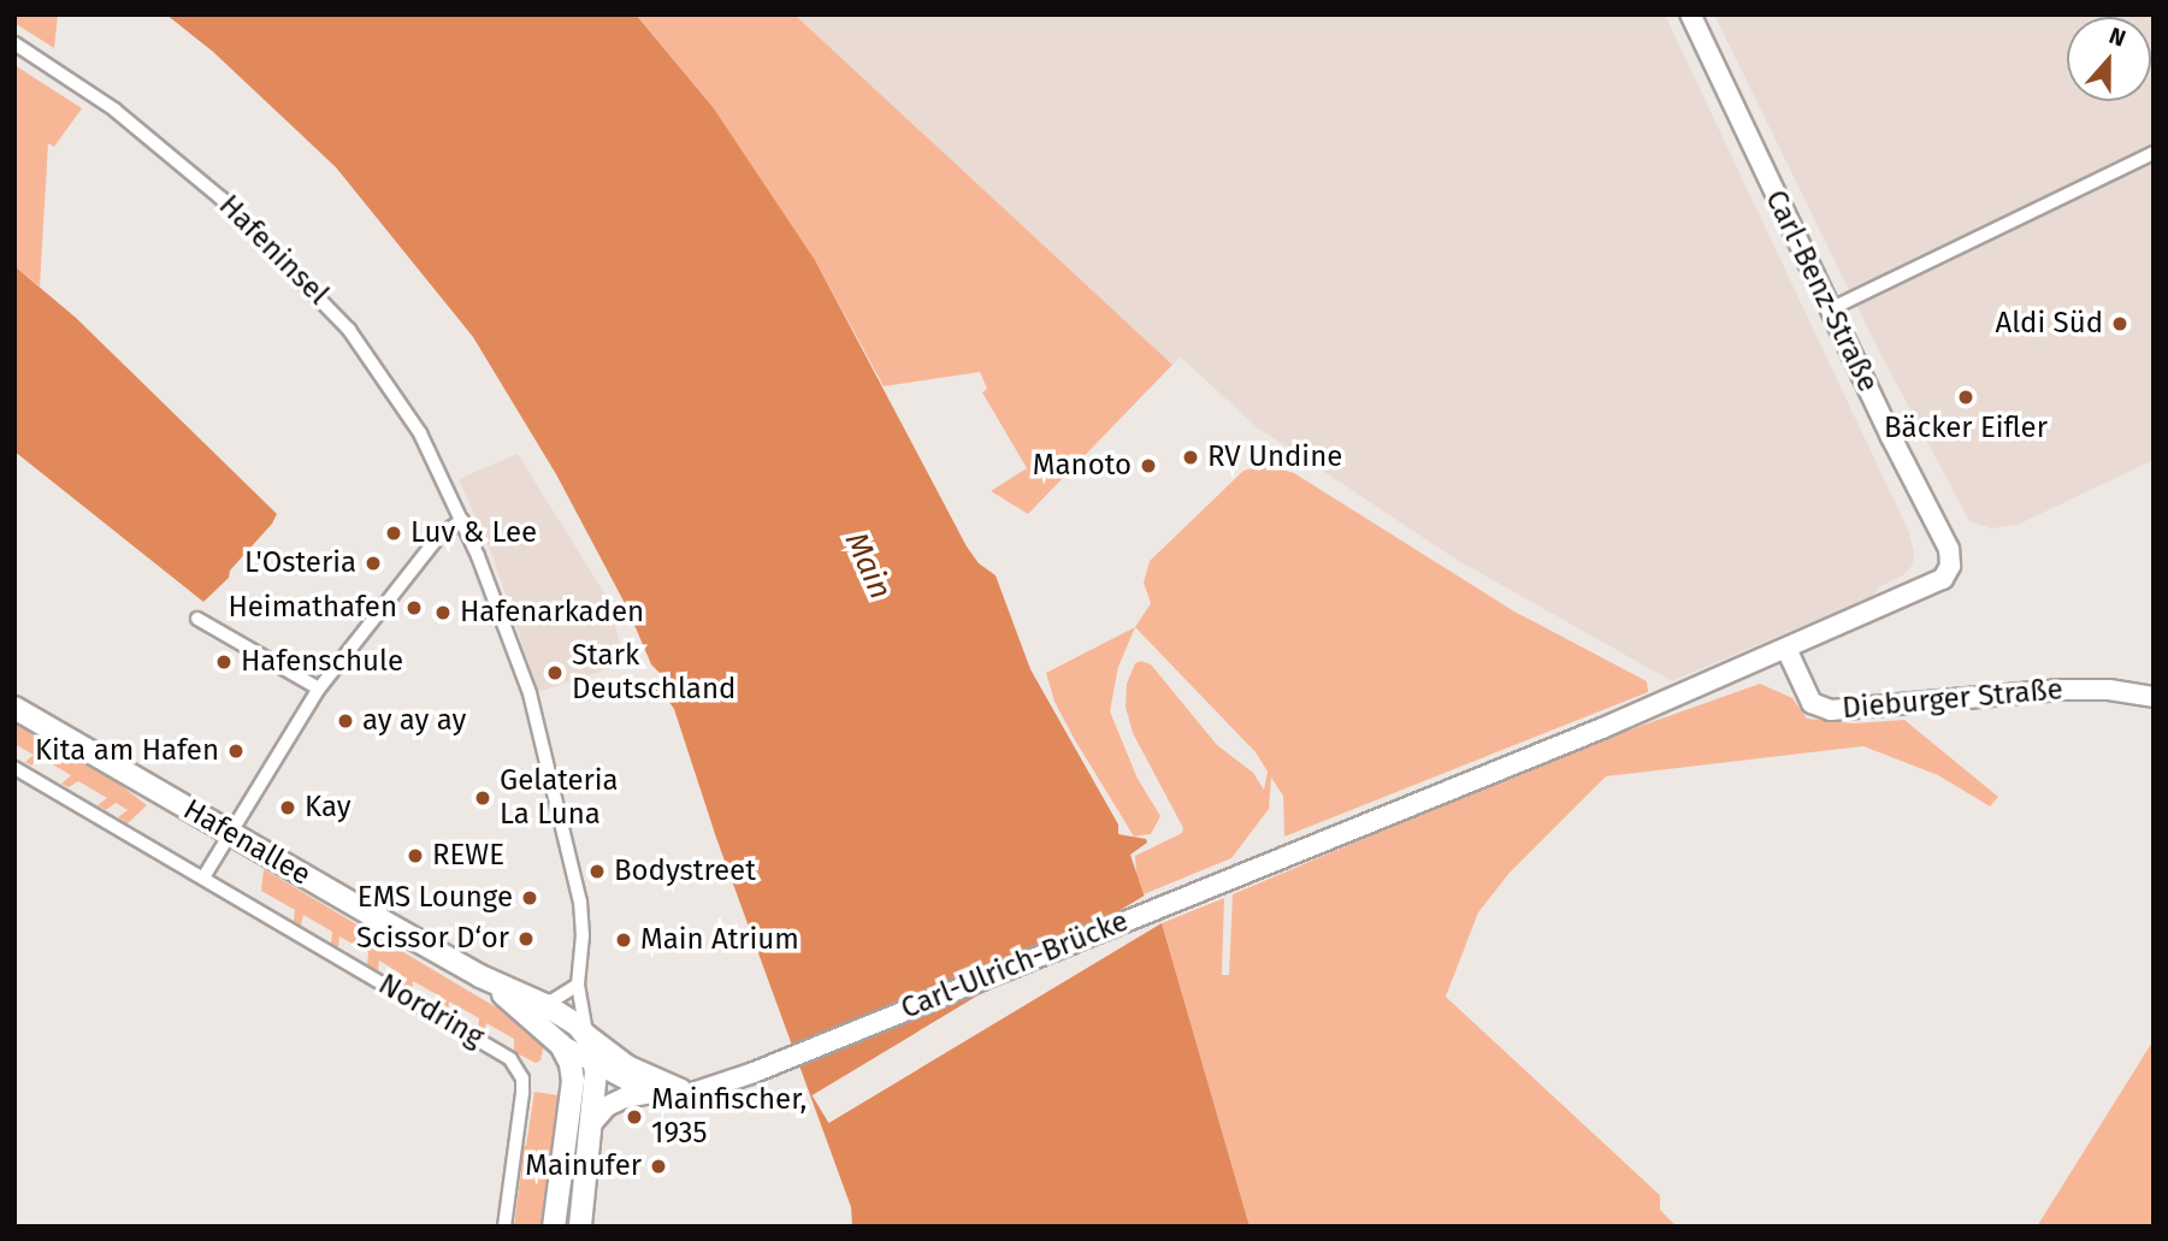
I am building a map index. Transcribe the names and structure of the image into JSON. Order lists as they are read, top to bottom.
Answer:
{
  "streets": {
    "main road": [
      "Carl-Benz-Straße",
      "Dieburger Straße",
      "Hafenallee",
      "Carl-Ulrich-Brücke"
    ],
    "street": ["Hafeninsel", "Nordring"]
  },
  "crossings": [
    ["Hafeninsel", "Hafenallee"],
    ["Carl-Benz-Straße", "Carl-Ulrich-Brücke"],
    ["Dieburger Straße", "Carl-Ulrich-Brücke"],
    ["Hafenallee", "Carl-Ulrich-Brücke"]
  ],
  "water": ["Main"],
  "places": [
    "Aldi Süd",
    "Bäcker Eifler",
    "RV Undine",
    "Manoto",
    "Luv & Lee",
    "L'Osteria",
    "Heimathafen",
    "Hafenarkaden",
    "Hafenschule",
    "Stark Deutschland",
    "ay ay ay",
    "Kita am Hafen",
    "Gelateria La Luna",
    "Kay",
    "REWE",
    "Bodystreet",
    "EMS Lounge",
    "Scissor D‘or",
    "Main Atrium",
    "Mainfischer, 1935",
    "Mainufer"
  ],
  "north": "top"
}
